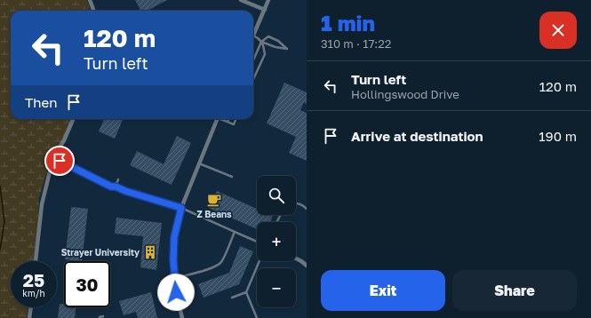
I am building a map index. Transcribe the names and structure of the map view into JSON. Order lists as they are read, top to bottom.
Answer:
{
  "places": {
    "cafe": ["Z Beans"],
    "building": ["Strayer University"]
  },
  "page": {
    "heading": ["1 min", "310 m · 17:22"],
    "turn": ["120 m", "Turn left"],
    "list": [
      {
        "name": "Turn left",
        "note": "Hollingswood Drive",
        "value": "120 m"
      },
      {
        "name": "Arrive at destination",
        "value": "190 m"
      }
    ],
    "then": "Then",
    "map_buttons": ["+", "−"],
    "speed": "25 km/h",
    "limit": "30",
    "buttons": ["Exit", "Share"]
  }
}
